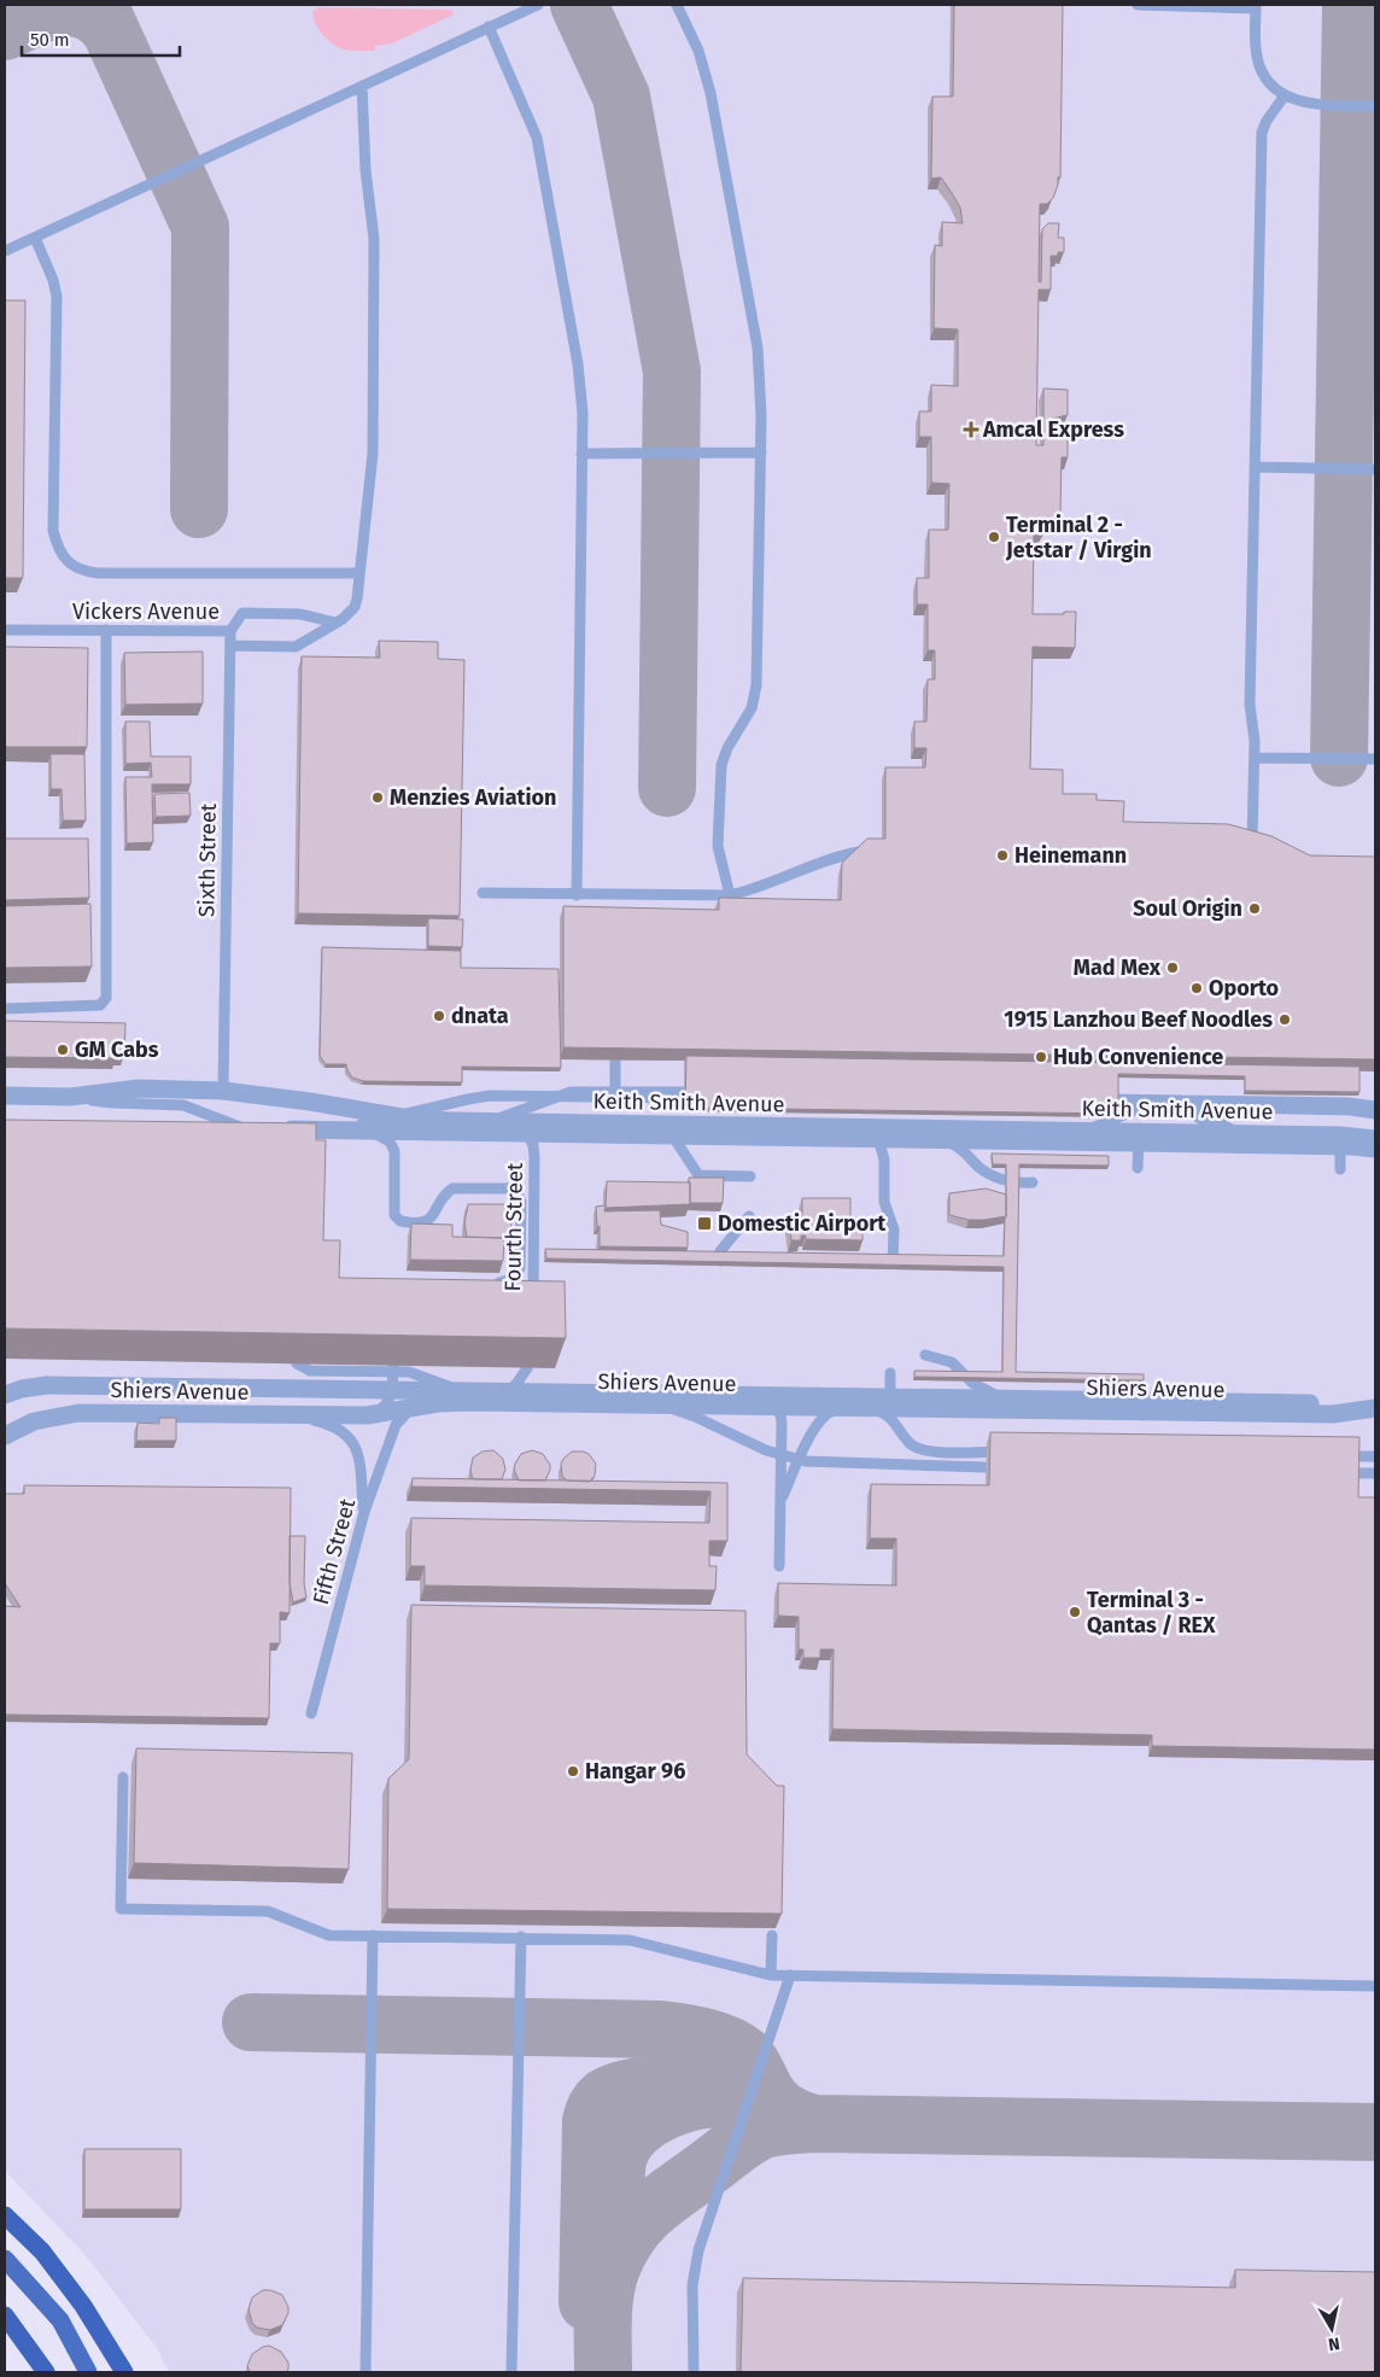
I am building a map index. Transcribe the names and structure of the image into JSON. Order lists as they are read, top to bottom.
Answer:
{
  "streets": {
    "street": ["Keith Smith Avenue", "Shiers Avenue"],
    "lane": [
      "Vickers Avenue",
      "Sixth Street",
      "Fourth Street",
      "Fifth Street"
    ]
  },
  "crossings": [
    ["Vickers Avenue", "Sixth Street"],
    ["Sixth Street", "Keith Smith Avenue"],
    ["Keith Smith Avenue", "Fourth Street"],
    ["Shiers Avenue", "Fifth Street"]
  ],
  "places": {
    "health": ["Amcal Express"],
    "other": [
      "Terminal 2 - Jetstar / Virgin",
      "Menzies Aviation",
      "Heinemann",
      "Soul Origin",
      "Mad Mex",
      "Oporto",
      "dnata",
      "1915 Lanzhou Beef Noodles",
      "GM Cabs",
      "Hub Convenience",
      "Terminal 3 - Qantas / REX",
      "Hangar 96"
    ],
    "transit": ["Domestic Airport"]
  },
  "scale_bar": "50 m",
  "north": "bottom"
}
